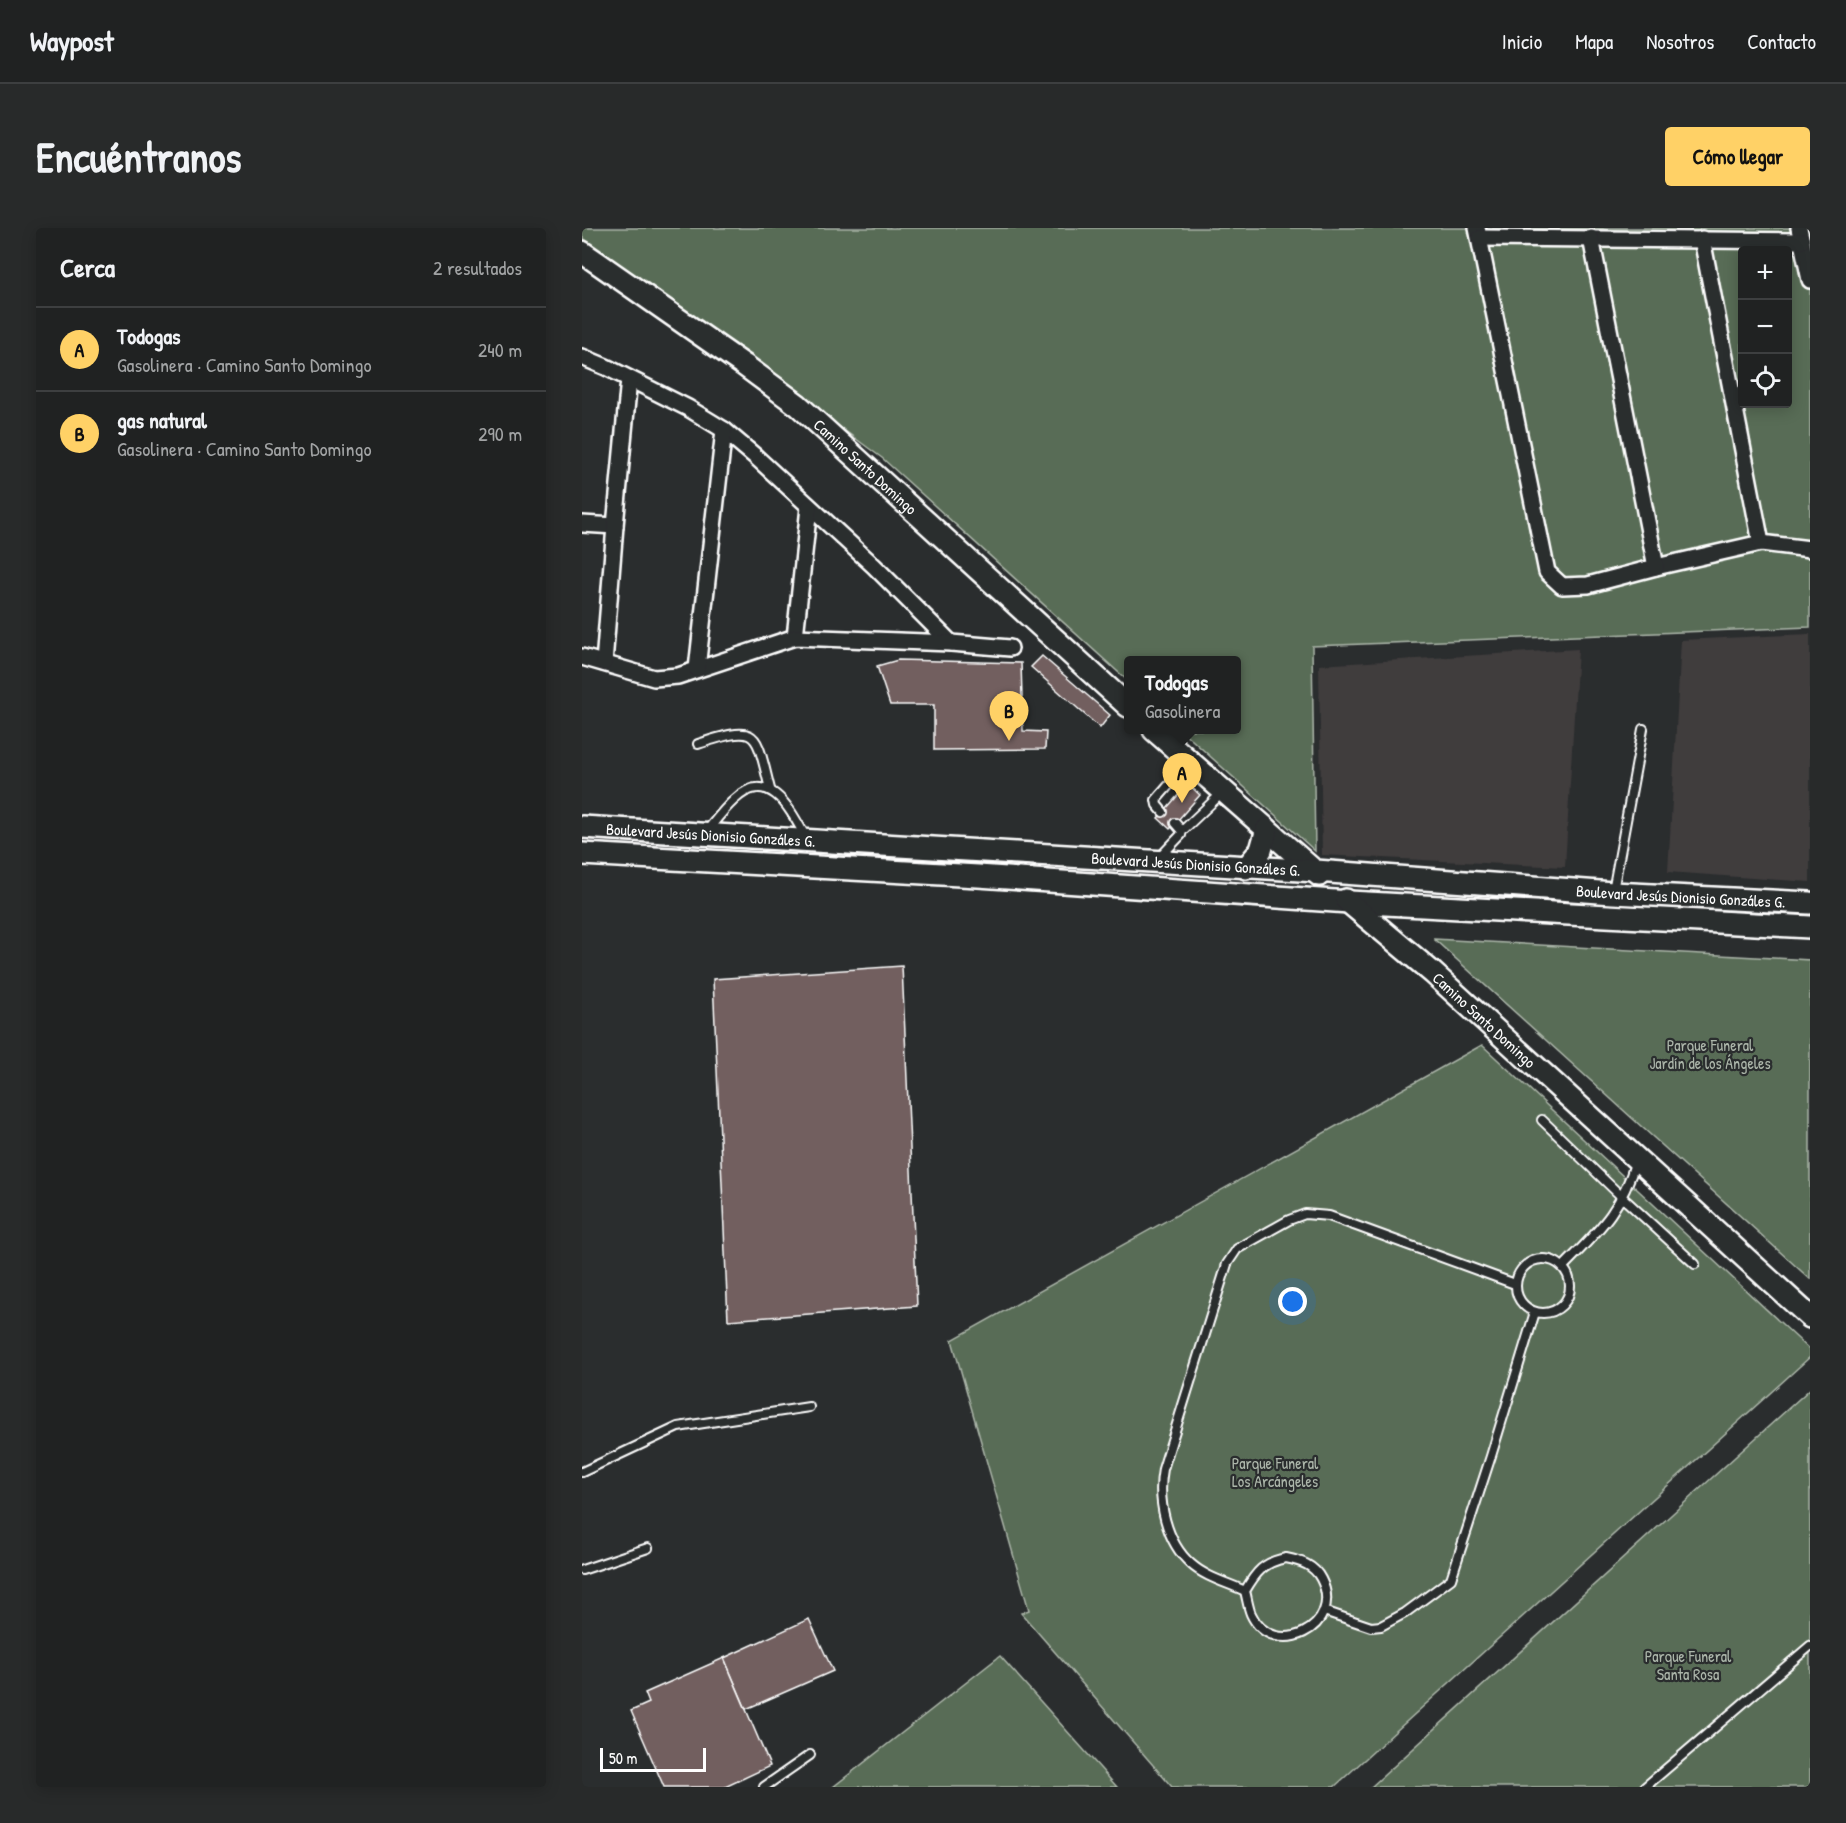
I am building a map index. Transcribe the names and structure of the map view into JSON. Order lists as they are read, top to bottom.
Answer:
{
  "streets": {
    "main road": ["Camino Santo Domingo", "Boulevard Jesús Dionisio Gonzáles G."]
  },
  "crossings": [
    ["Camino Santo Domingo", "Boulevard Jesús Dionisio Gonzáles G."]
  ],
  "parks": ["Parque Funeral Jardín de los Ángeles", "Parque Funeral Los Arcángeles", "Parque Funeral Santa Rosa"],
  "scale_bar": "50 m",
  "page": {
    "header": "Waypost",
    "nav": [
      "Inicio",
      "Mapa",
      "Nosotros",
      "Contacto"
    ],
    "buttons": "Cómo llegar",
    "title": "Encuéntranos",
    "heading": ["Cerca", "2 resultados"],
    "map_buttons": ["+", "−"],
    "list": [
      {
        "mark": "A",
        "name": "Todogas",
        "note": "Gasolinera · Camino Santo Domingo",
        "value": "240 m"
      },
      {
        "mark": "B",
        "name": "gas natural",
        "note": "Gasolinera · Camino Santo Domingo",
        "value": "290 m"
      }
    ],
    "popup": ["Todogas", "Gasolinera"],
    "pins": ["B", "A"],
    "scale": "50 m"
  }
}
